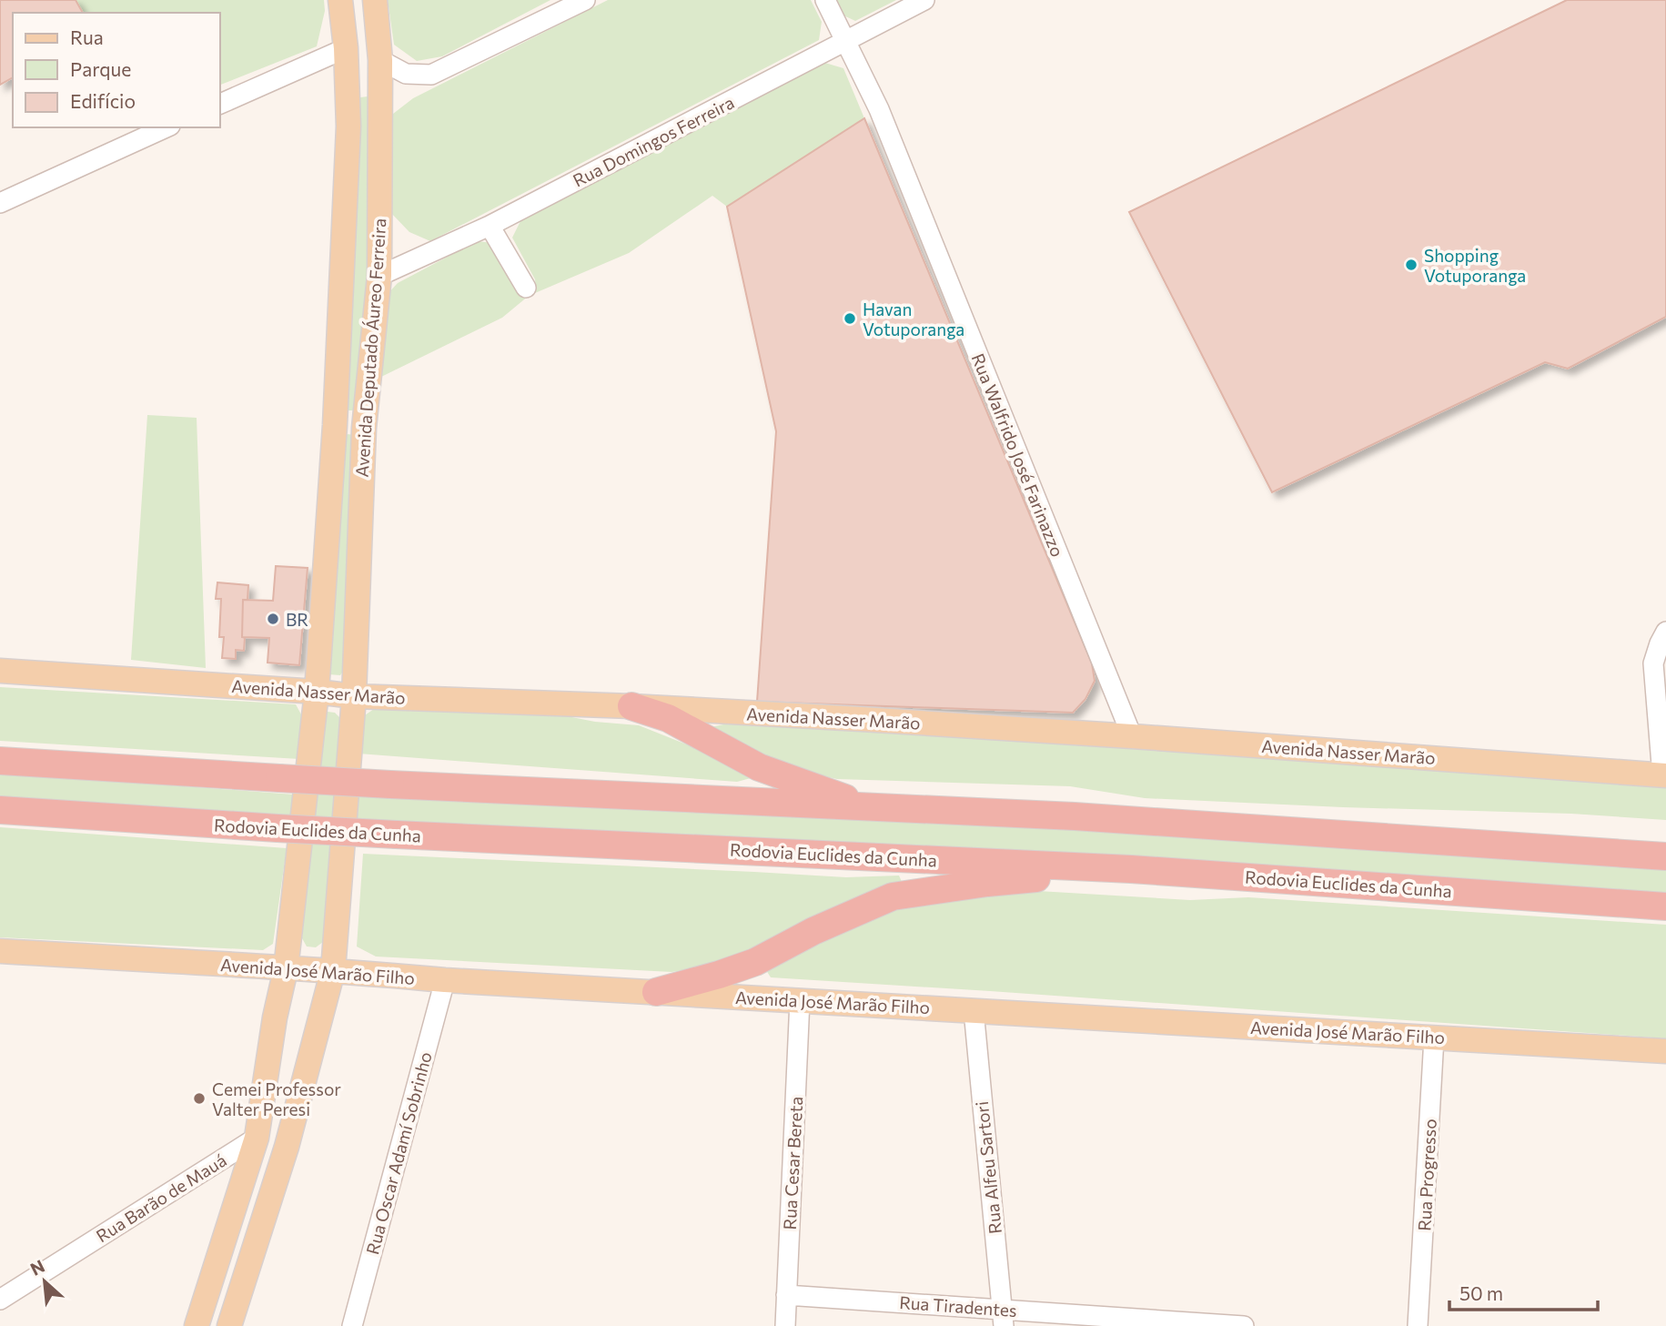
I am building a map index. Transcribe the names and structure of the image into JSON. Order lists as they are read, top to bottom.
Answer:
{
  "streets": {
    "highway": ["Rodovia Euclides da Cunha"],
    "main road": ["Avenida Deputado Áureo Ferreira", "Avenida Nasser Marão", "Avenida José Marão Filho"],
    "street": [
      "Rua Domingos Ferreira",
      "Rua Walfrido José Farinazzo",
      "Rua Oscar Adamí Sobrinho",
      "Rua Cesar Bereta",
      "Rua Alfeu Sartori",
      "Rua Progresso",
      "Rua Barão de Mauá",
      "Rua Tiradentes"
    ]
  },
  "crossings": [
    ["Rua Domingos Ferreira", "Avenida Deputado Áureo Ferreira"],
    ["Rua Domingos Ferreira", "Rua Walfrido José Farinazzo"],
    ["Avenida Deputado Áureo Ferreira", "Avenida Nasser Marão"],
    ["Avenida Deputado Áureo Ferreira", "Avenida José Marão Filho"],
    ["Avenida Deputado Áureo Ferreira", "Rua Barão de Mauá"],
    ["Rua Walfrido José Farinazzo", "Avenida Nasser Marão"],
    ["Avenida José Marão Filho", "Rua Oscar Adamí Sobrinho"],
    ["Avenida José Marão Filho", "Rua Cesar Bereta"],
    ["Avenida José Marão Filho", "Rua Alfeu Sartori"],
    ["Avenida José Marão Filho", "Rua Progresso"],
    ["Rua Cesar Bereta", "Rua Tiradentes"],
    ["Rua Alfeu Sartori", "Rua Tiradentes"]
  ],
  "places": [
    "Shopping Votuporanga",
    "Havan Votuporanga",
    "BR",
    "Cemei Professor Valter Peresi"
  ],
  "legend": ["Rua", "Parque", "Edifício"],
  "scale_bar": "50 m",
  "north": "top left"
}
